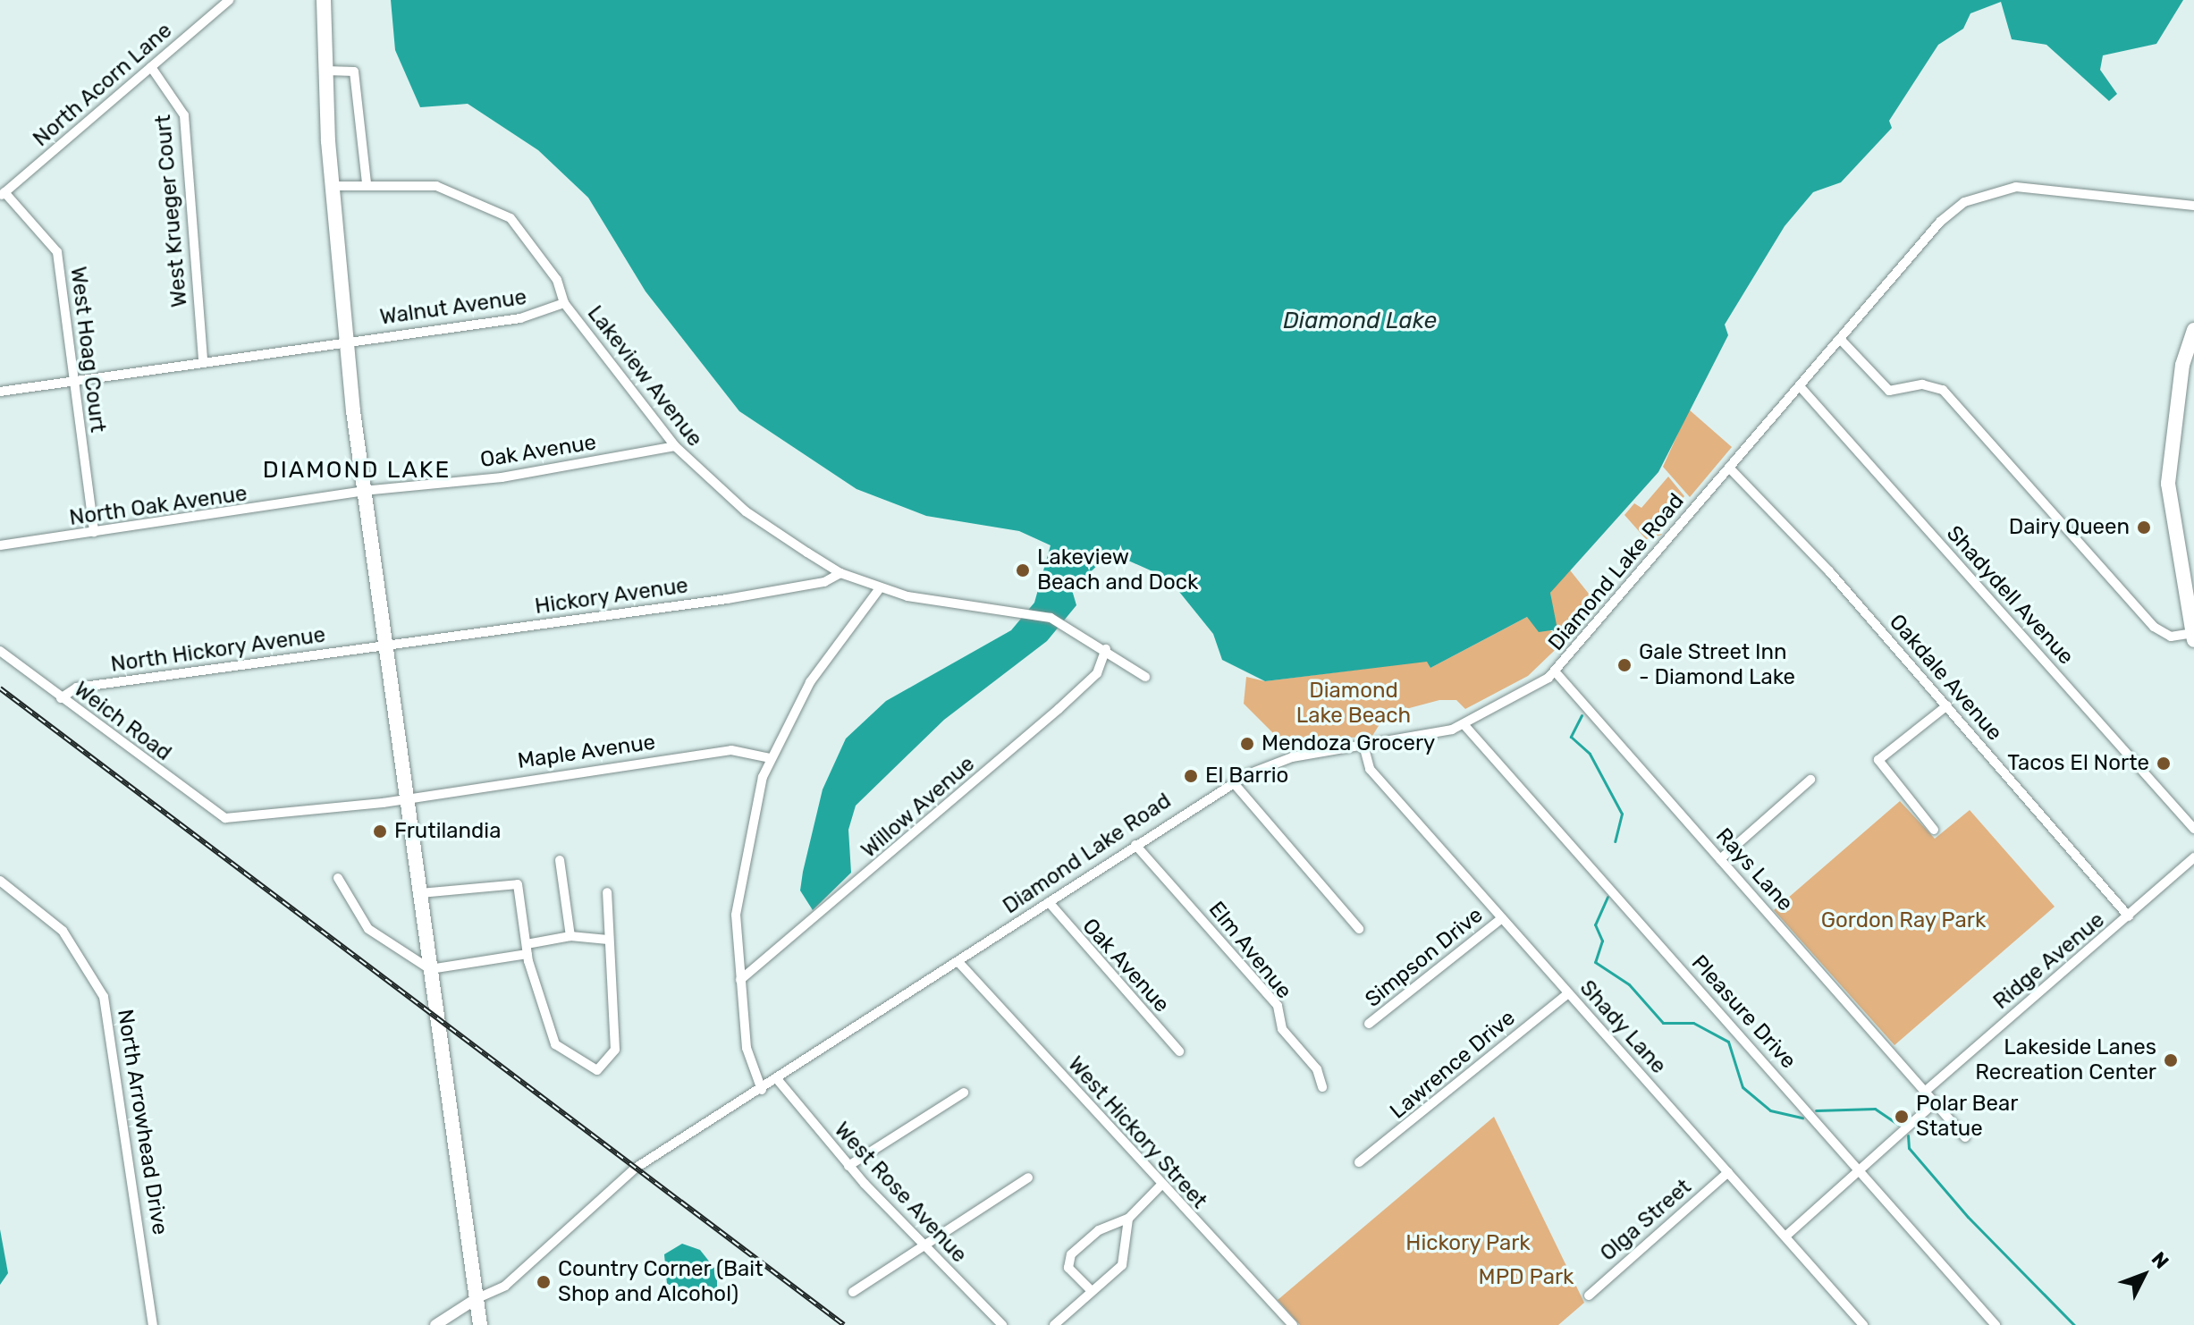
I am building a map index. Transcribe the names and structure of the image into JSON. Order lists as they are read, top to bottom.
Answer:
{
  "streets": {
    "street": [
      "North Acorn Lane",
      "West Krueger Court",
      "Walnut Avenue",
      "West Hoag Court",
      "Lakeview Avenue",
      "Oak Avenue",
      "North Oak Avenue",
      "Diamond Lake Road",
      "Shadydell Avenue",
      "Hickory Avenue",
      "North Hickory Avenue",
      "Oakdale Avenue",
      "Weich Road",
      "Maple Avenue",
      "Willow Avenue",
      "Rays Lane",
      "Elm Avenue",
      "Simpson Drive",
      "Ridge Avenue",
      "Pleasure Drive",
      "Shady Lane",
      "Lawrence Drive",
      "North Arrowhead Drive",
      "West Hickory Street",
      "West Rose Avenue",
      "Olga Street"
    ]
  },
  "crossings": [
    ["North Acorn Lane", "West Krueger Court"],
    ["North Acorn Lane", "West Hoag Court"],
    ["West Krueger Court", "Walnut Avenue"],
    ["Walnut Avenue", "West Hoag Court"],
    ["Walnut Avenue", "Lakeview Avenue"],
    ["West Hoag Court", "North Oak Avenue"],
    ["Lakeview Avenue", "Oak Avenue"],
    ["Lakeview Avenue", "Hickory Avenue"],
    ["Lakeview Avenue", "Willow Avenue"],
    ["Oak Avenue", "North Oak Avenue"],
    ["Oak Avenue", "Diamond Lake Road"],
    ["Diamond Lake Road", "Shadydell Avenue"],
    ["Diamond Lake Road", "Oakdale Avenue"],
    ["Diamond Lake Road", "Rays Lane"],
    ["Diamond Lake Road", "Elm Avenue"],
    ["Diamond Lake Road", "Pleasure Drive"],
    ["Diamond Lake Road", "Shady Lane"],
    ["Diamond Lake Road", "West Hickory Street"],
    ["Diamond Lake Road", "West Rose Avenue"],
    ["Hickory Avenue", "North Hickory Avenue"],
    ["North Hickory Avenue", "Weich Road"],
    ["Oakdale Avenue", "Ridge Avenue"],
    ["Weich Road", "Maple Avenue"],
    ["Rays Lane", "Ridge Avenue"],
    ["Simpson Drive", "Shady Lane"],
    ["Shady Lane", "Lawrence Drive"],
    ["Shady Lane", "Olga Street"]
  ],
  "districts": ["DIAMOND LAKE"],
  "water": ["Diamond Lake"],
  "parks": [
    "Diamond Lake Beach",
    "Gordon Ray Park",
    "Hickory Park",
    "MPD Park"
  ],
  "places": [
    "Dairy Queen",
    "Lakeview Beach and Dock",
    "Gale Street Inn - Diamond Lake",
    "Mendoza Grocery",
    "Tacos El Norte",
    "El Barrio",
    "Frutilandia",
    "Lakeside Lanes Recreation Center",
    "Polar Bear Statue",
    "Country Corner (Bait Shop and Alcohol)"
  ],
  "north": "top right"
}
